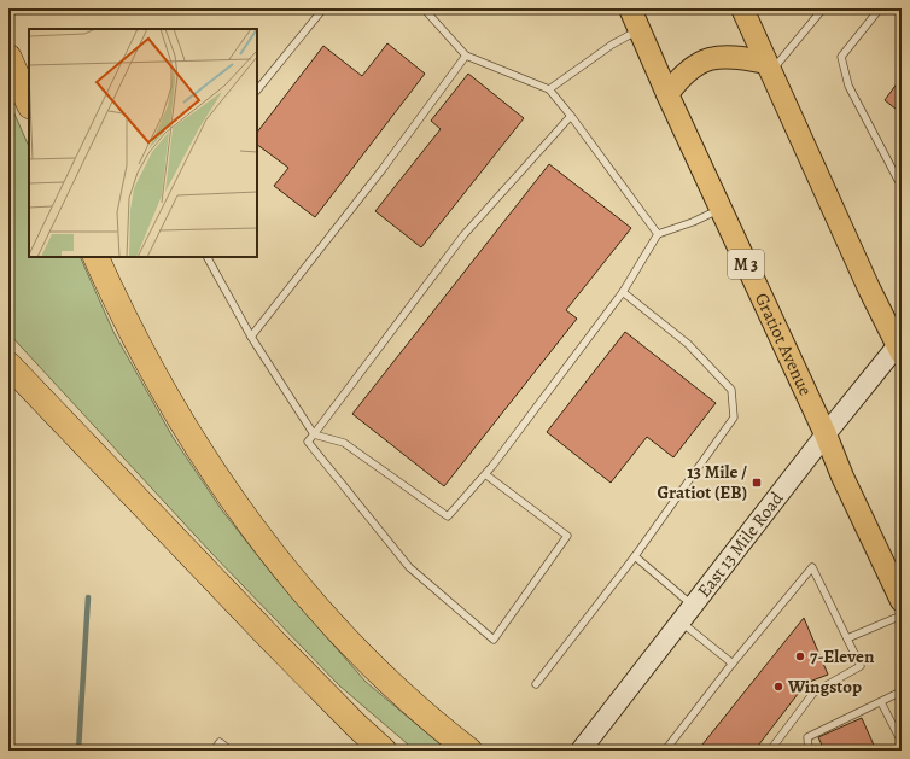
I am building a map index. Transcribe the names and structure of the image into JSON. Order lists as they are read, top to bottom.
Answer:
{
  "streets": {
    "main road": ["M 3", "Gratiot Avenue", "East 13 Mile Road"]
  },
  "crossings": [
    ["Gratiot Avenue", "East 13 Mile Road"]
  ],
  "places": {
    "transit": ["13 Mile / Gratiot (EB)"],
    "other": ["7-Eleven", "Wingstop"]
  }
}
